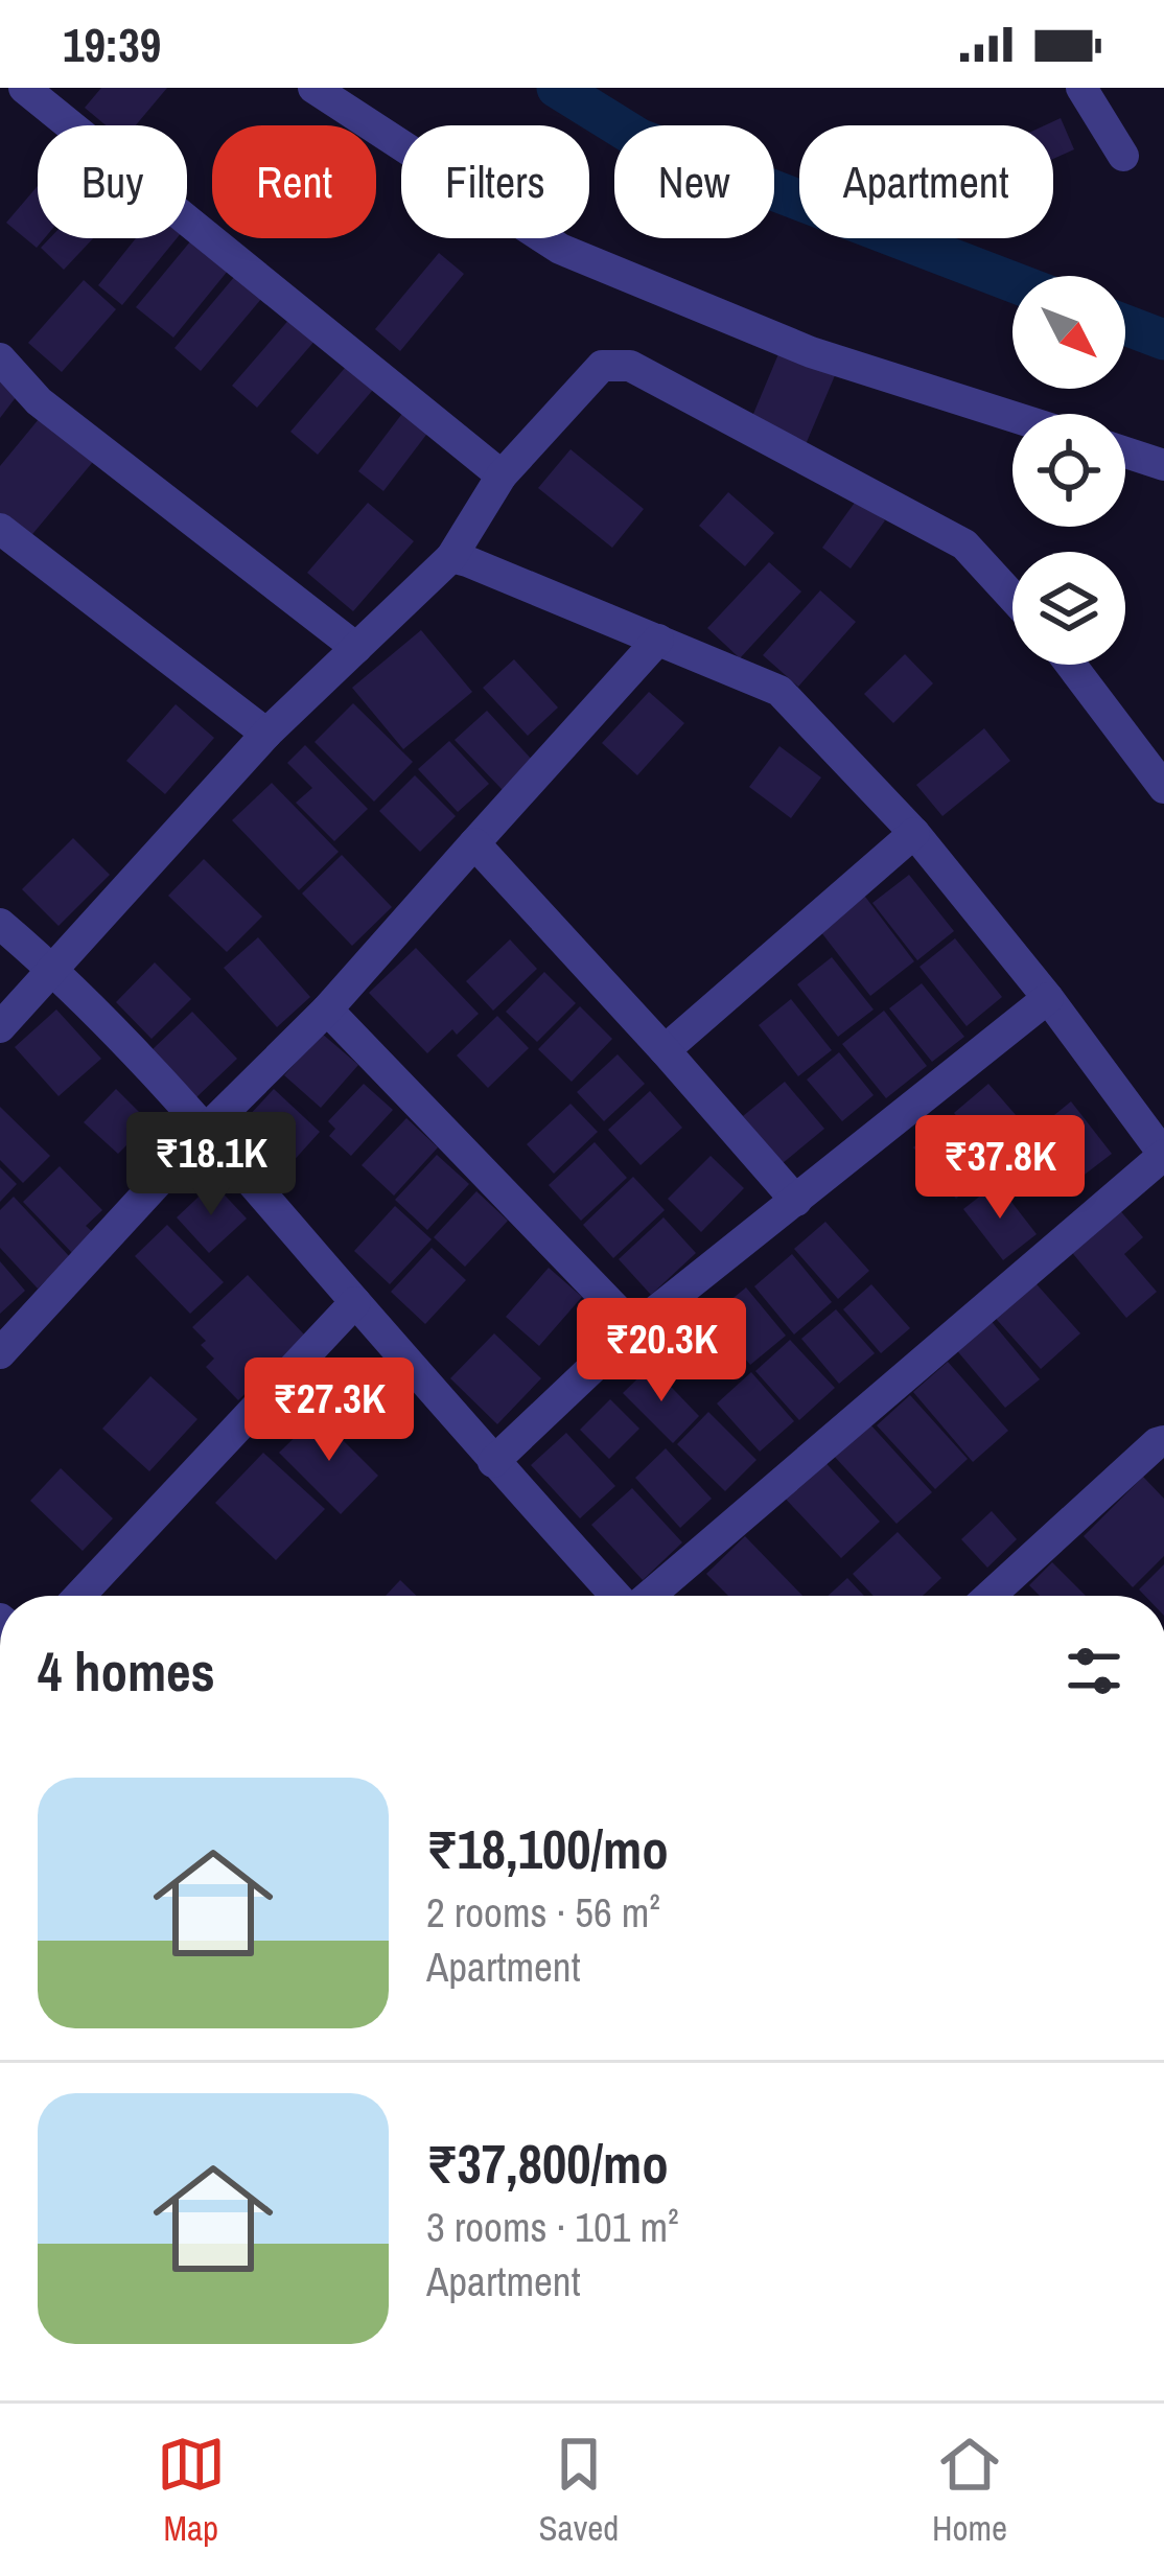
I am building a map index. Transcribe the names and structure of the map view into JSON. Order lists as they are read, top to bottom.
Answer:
{
  "north": "bottom right",
  "page": {
    "status": "19:39",
    "chip": [
      "Buy",
      "Rent",
      "Filters",
      "New",
      "Apartment"
    ],
    "price": [
      "₹18.1K",
      "₹37.8K",
      "₹20.3K",
      "₹27.3K"
    ],
    "heading": "4 homes",
    "list": [
      {
        "name": "₹18,100/mo",
        "note": "2 rooms · 56 m² · Apartment"
      },
      {
        "name": "₹37,800/mo",
        "note": "3 rooms · 101 m² · Apartment"
      }
    ],
    "tabs": ["Map", "Saved", "Home"]
  }
}
